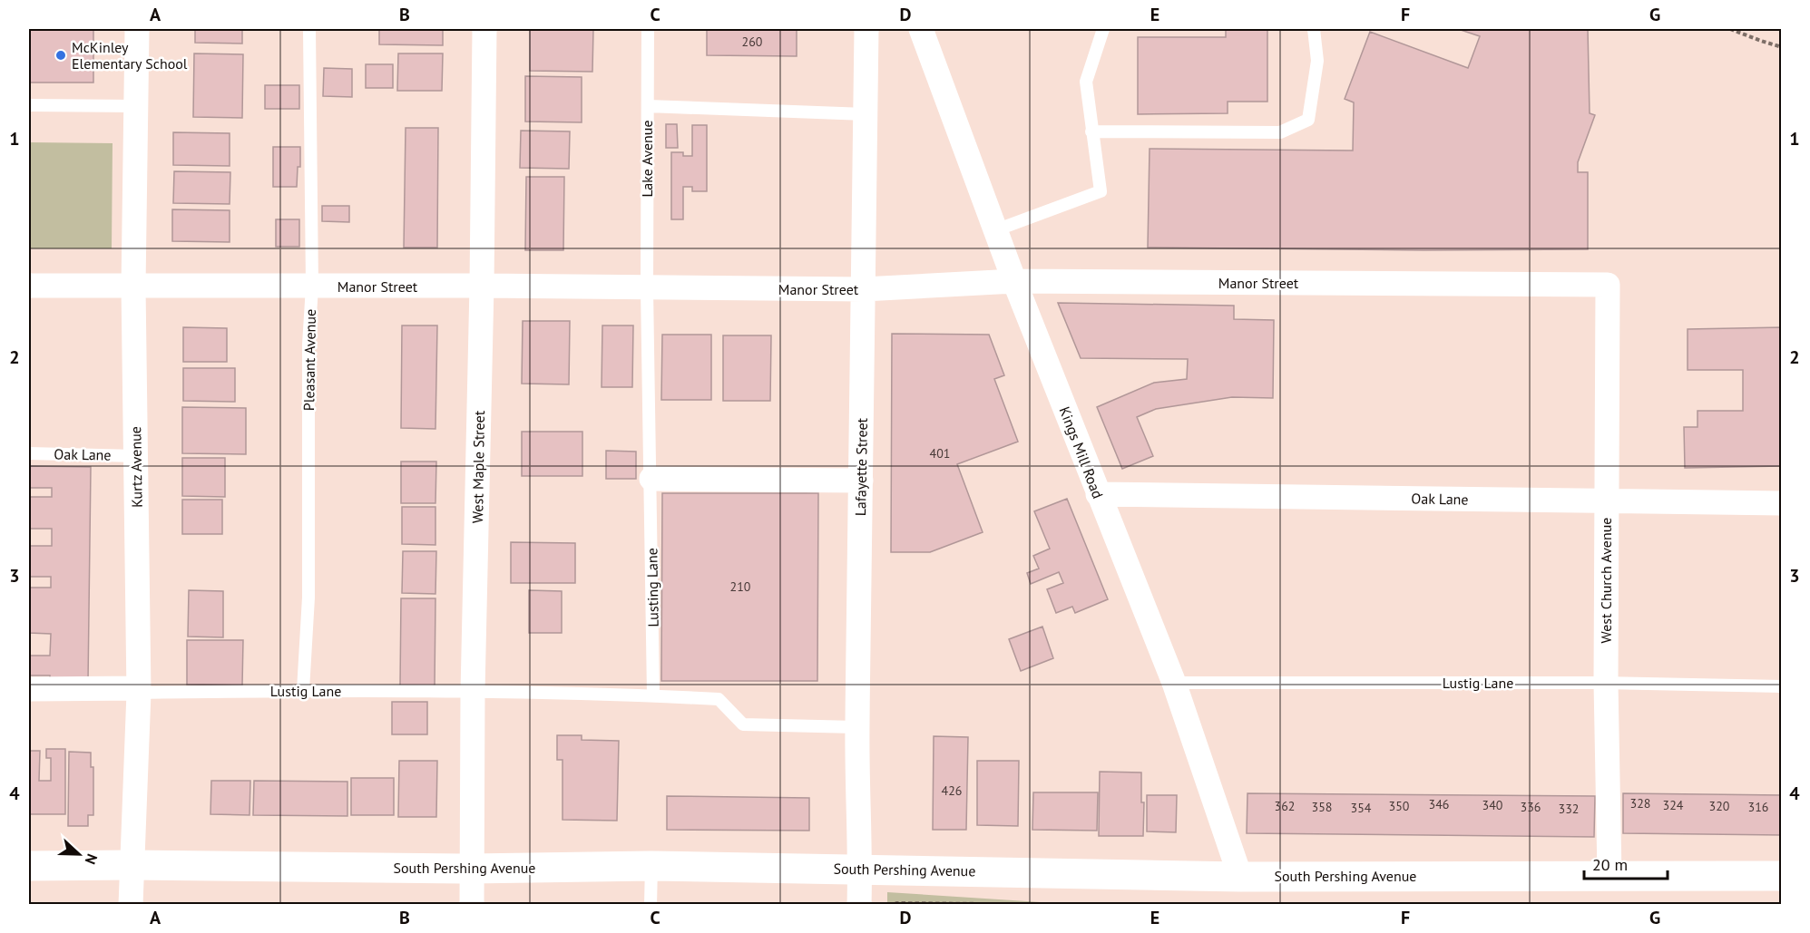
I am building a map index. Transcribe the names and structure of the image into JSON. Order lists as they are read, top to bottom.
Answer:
{
  "streets": {
    "street": [
      "Manor Street",
      "Kings Mill Road",
      "Oak Lane",
      "Kurtz Avenue",
      "West Maple Street",
      "Lafayette Street",
      "West Church Avenue",
      "Lustig Lane",
      "South Pershing Avenue"
    ],
    "lane": ["Lake Avenue", "Pleasant Avenue", "Lusting Lane"]
  },
  "crossings": [
    ["Lake Avenue", "Manor Street"],
    ["Lake Avenue", "Lusting Lane"],
    ["Manor Street", "Pleasant Avenue"],
    ["Manor Street", "Kings Mill Road"],
    ["Manor Street", "Kurtz Avenue"],
    ["Manor Street", "West Maple Street"],
    ["Manor Street", "Lafayette Street"],
    ["Manor Street", "West Church Avenue"],
    ["Manor Street", "Lusting Lane"],
    ["Pleasant Avenue", "Lustig Lane"],
    ["Kings Mill Road", "Oak Lane"],
    ["Kings Mill Road", "Lustig Lane"],
    ["Kings Mill Road", "South Pershing Avenue"],
    ["Oak Lane", "Kurtz Avenue"],
    ["Oak Lane", "West Church Avenue"],
    ["Kurtz Avenue", "Lustig Lane"],
    ["Kurtz Avenue", "South Pershing Avenue"],
    ["West Maple Street", "Lustig Lane"],
    ["West Maple Street", "South Pershing Avenue"],
    ["Lafayette Street", "Lustig Lane"],
    ["Lafayette Street", "South Pershing Avenue"],
    ["West Church Avenue", "Lustig Lane"],
    ["West Church Avenue", "South Pershing Avenue"],
    ["Lusting Lane", "Lustig Lane"]
  ],
  "places": ["McKinley Elementary School"],
  "house_numbers": [
    "260",
    "401",
    "210",
    "426",
    "328",
    "346",
    "340",
    "324",
    "362",
    "350",
    "320",
    "358",
    "336",
    "316",
    "354",
    "332"
  ],
  "scale_bar": "20 m",
  "north": "right",
  "grid": {
    "columns": [
      "A",
      "B",
      "C",
      "D",
      "E",
      "F",
      "G"
    ],
    "rows": [
      "1",
      "2",
      "3",
      "4"
    ]
  }
}
